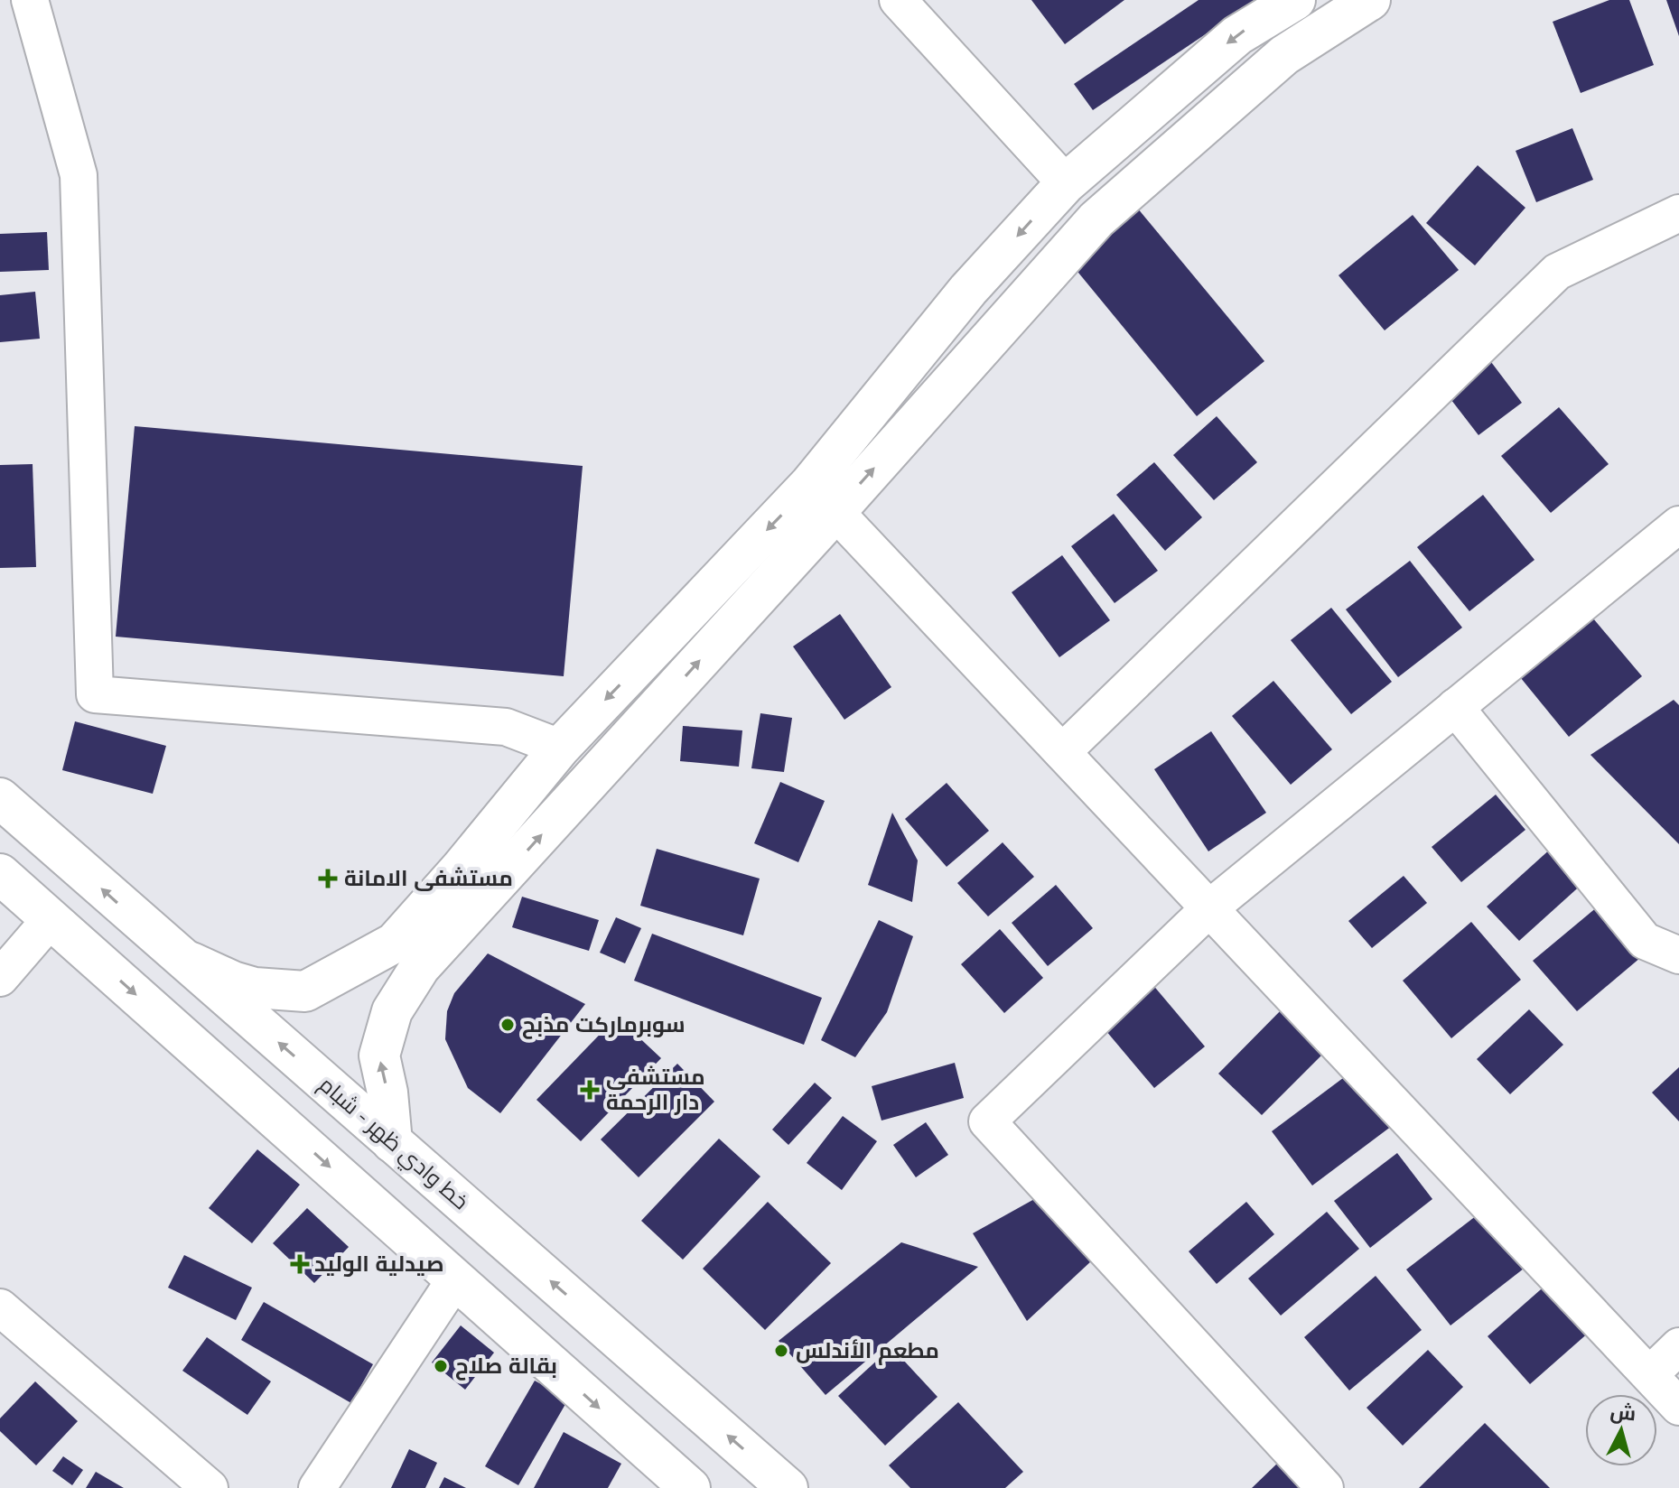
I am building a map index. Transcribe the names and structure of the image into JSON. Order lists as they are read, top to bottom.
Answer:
{
  "streets": {
    "street": ["خط وادي ظهر - شبام"]
  },
  "places": {
    "health": ["مستشفى الامانة", "مستشفى دار الرحمة", "صيدلية الوليد"],
    "other": ["سوبرمارکت مذبح", "مطعم الأندلس", "بقالة صلاح"]
  },
  "north": "top"
}
